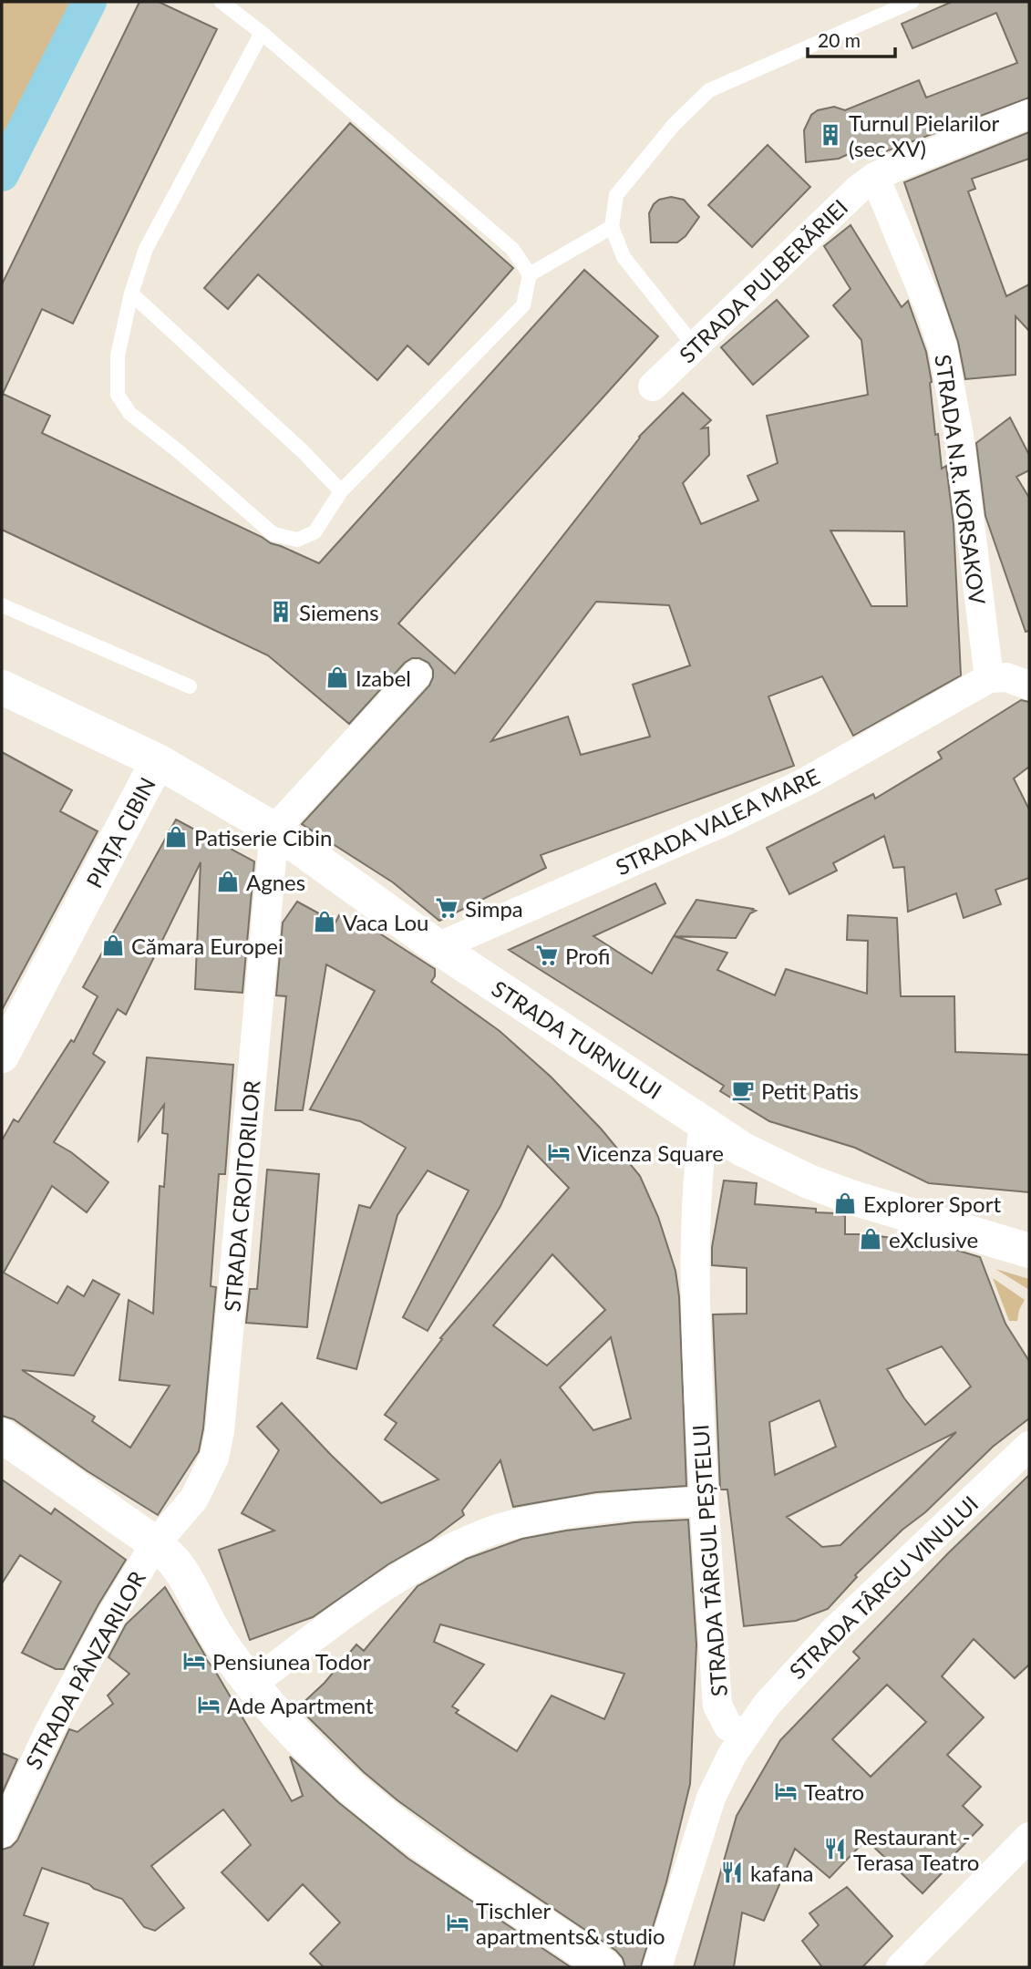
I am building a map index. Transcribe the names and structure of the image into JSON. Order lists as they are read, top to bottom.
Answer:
{
  "streets": {
    "street": [
      "STRADA PULBERĂRIEI",
      "STRADA N.R. KORSAKOV",
      "STRADA VALEA MARE",
      "PIAȚA CIBIN",
      "STRADA TURNULUI",
      "STRADA CROITORILOR",
      "STRADA TÂRGUL PEȘTELUI",
      "STRADA TÂRGU VINULUI",
      "STRADA PÂNZARILOR"
    ]
  },
  "crossings": [
    ["STRADA PULBERĂRIEI", "STRADA N.R. KORSAKOV"],
    ["STRADA N.R. KORSAKOV", "STRADA VALEA MARE"],
    ["STRADA VALEA MARE", "STRADA TURNULUI"],
    ["PIAȚA CIBIN", "STRADA TURNULUI"],
    ["STRADA TURNULUI", "STRADA CROITORILOR"],
    ["STRADA TURNULUI", "STRADA TÂRGUL PEȘTELUI"],
    ["STRADA CROITORILOR", "STRADA PÂNZARILOR"],
    ["STRADA TÂRGUL PEȘTELUI", "STRADA TÂRGU VINULUI"]
  ],
  "places": {
    "building": ["Turnul Pielarilor (sec XV)", "Siemens"],
    "shop": [
      "Izabel",
      "Patiserie Cibin",
      "Agnes",
      "Vaca Lou",
      "Cămara Europei",
      "Explorer Sport",
      "eXclusive"
    ],
    "supermarket": ["Simpa", "Profi"],
    "cafe": ["Petit Patis"],
    "hotel": [
      "Vicenza Square",
      "Pensiunea Todor",
      "Ade Apartment",
      "Teatro",
      "Tischler apartments& studio"
    ],
    "restaurant": ["Restaurant - Terasa Teatro", "kafana"]
  },
  "scale_bar": "20 m"
}
